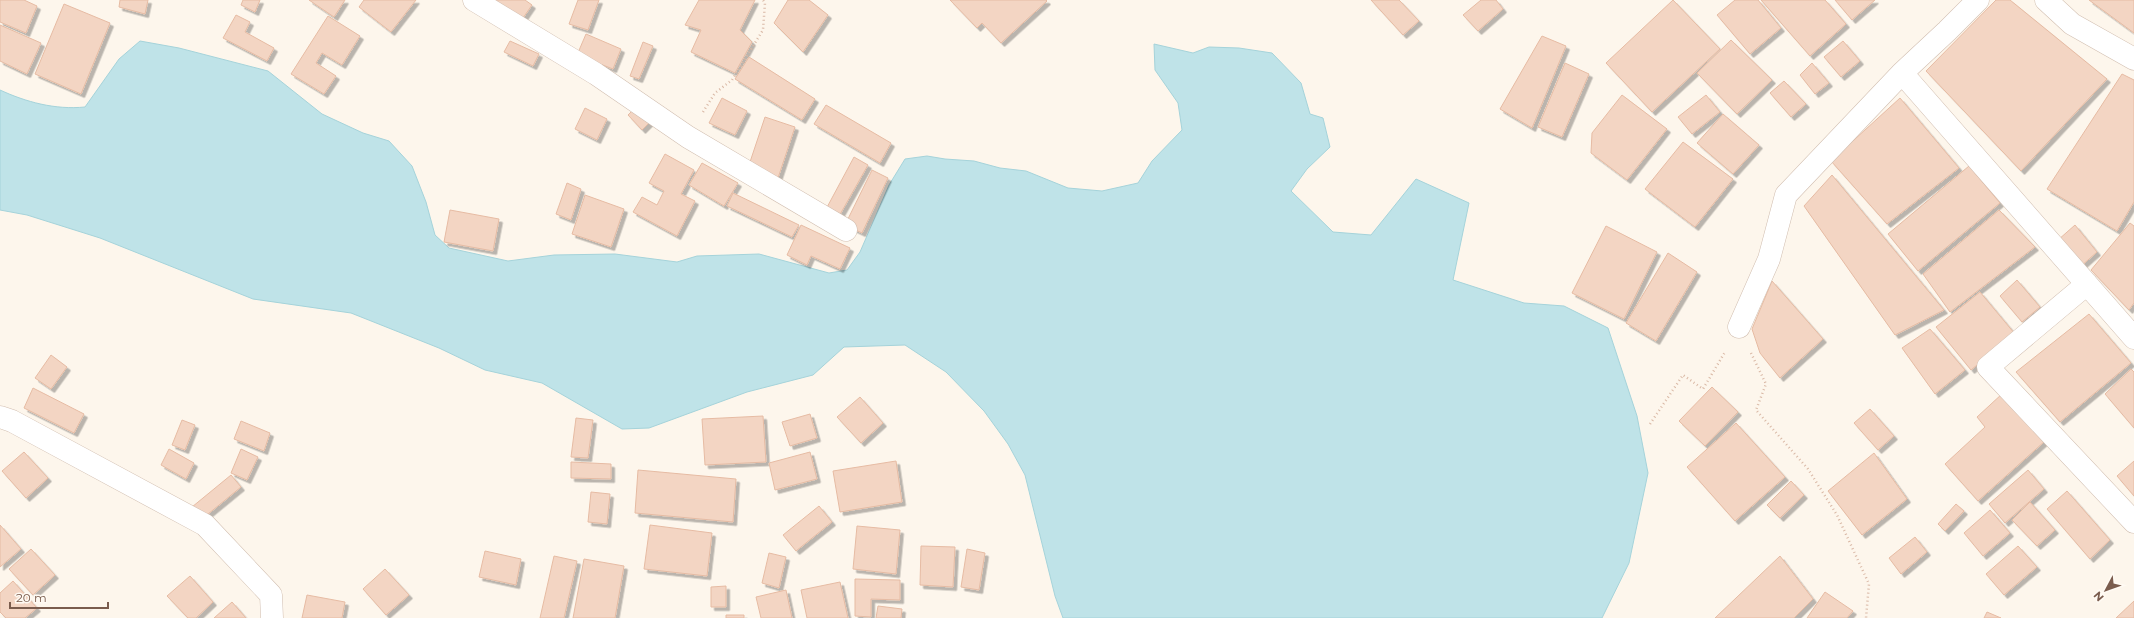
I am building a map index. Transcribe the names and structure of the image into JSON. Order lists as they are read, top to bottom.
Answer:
{
  "scale_bar": "20 m",
  "north": "bottom left"
}
